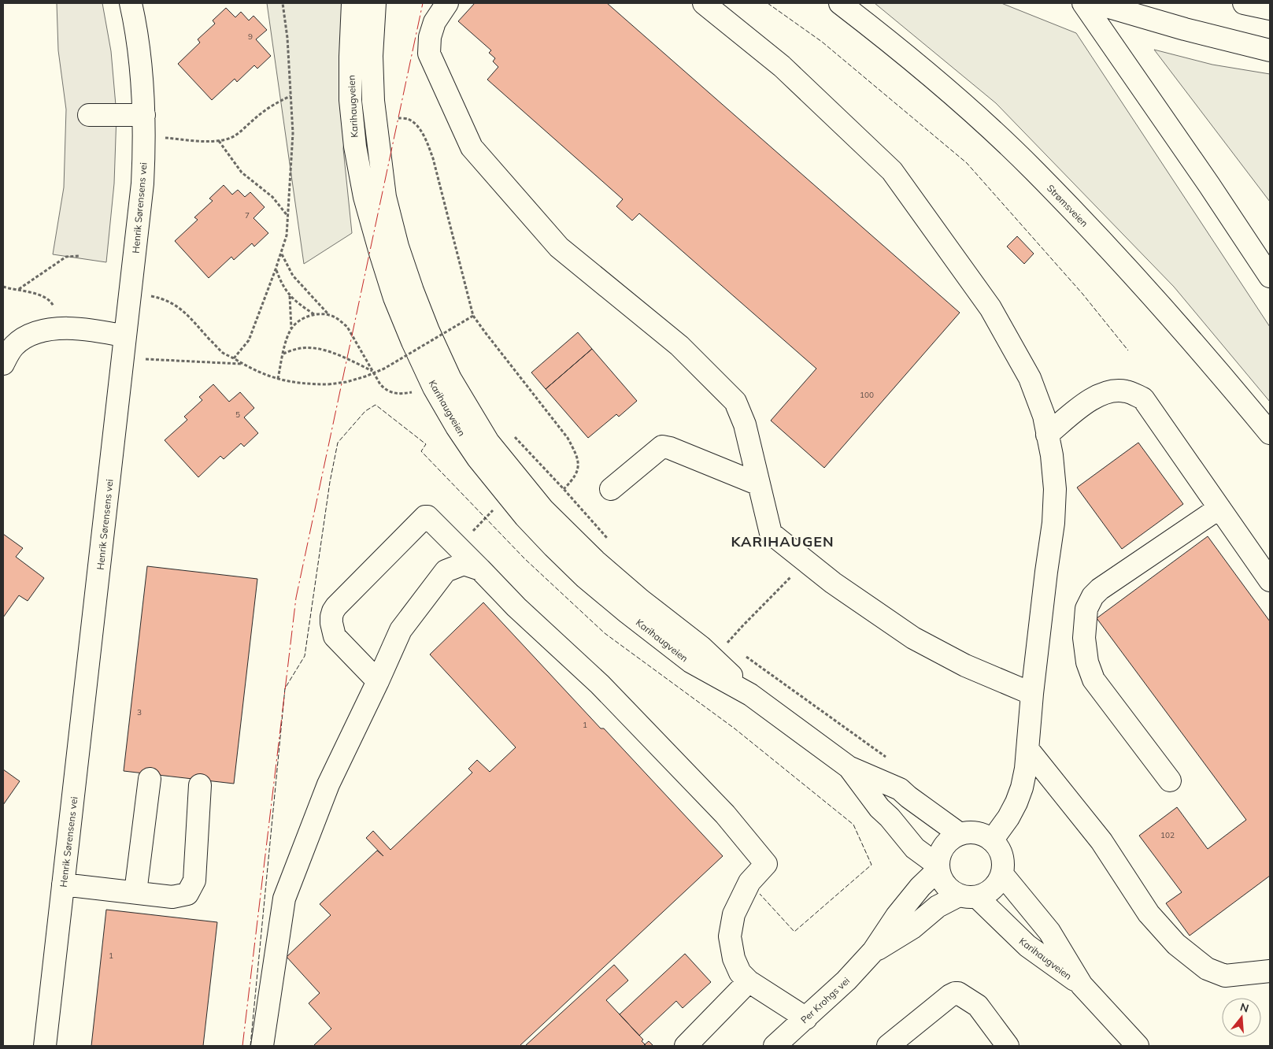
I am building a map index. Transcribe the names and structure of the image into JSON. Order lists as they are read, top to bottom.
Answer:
{
  "streets": {
    "main road": [
      "Karihaugveien",
      "Strømsveien",
      "Henrik Sørensens vei",
      "Per Krohgs vei"
    ]
  },
  "crossings": [
    ["Karihaugveien", "Per Krohgs vei"]
  ],
  "districts": ["KARIHAUGEN"],
  "house_numbers": [
    "9",
    "7",
    "100",
    "5",
    "3",
    "1",
    "102",
    "1"
  ],
  "north": "top"
}
